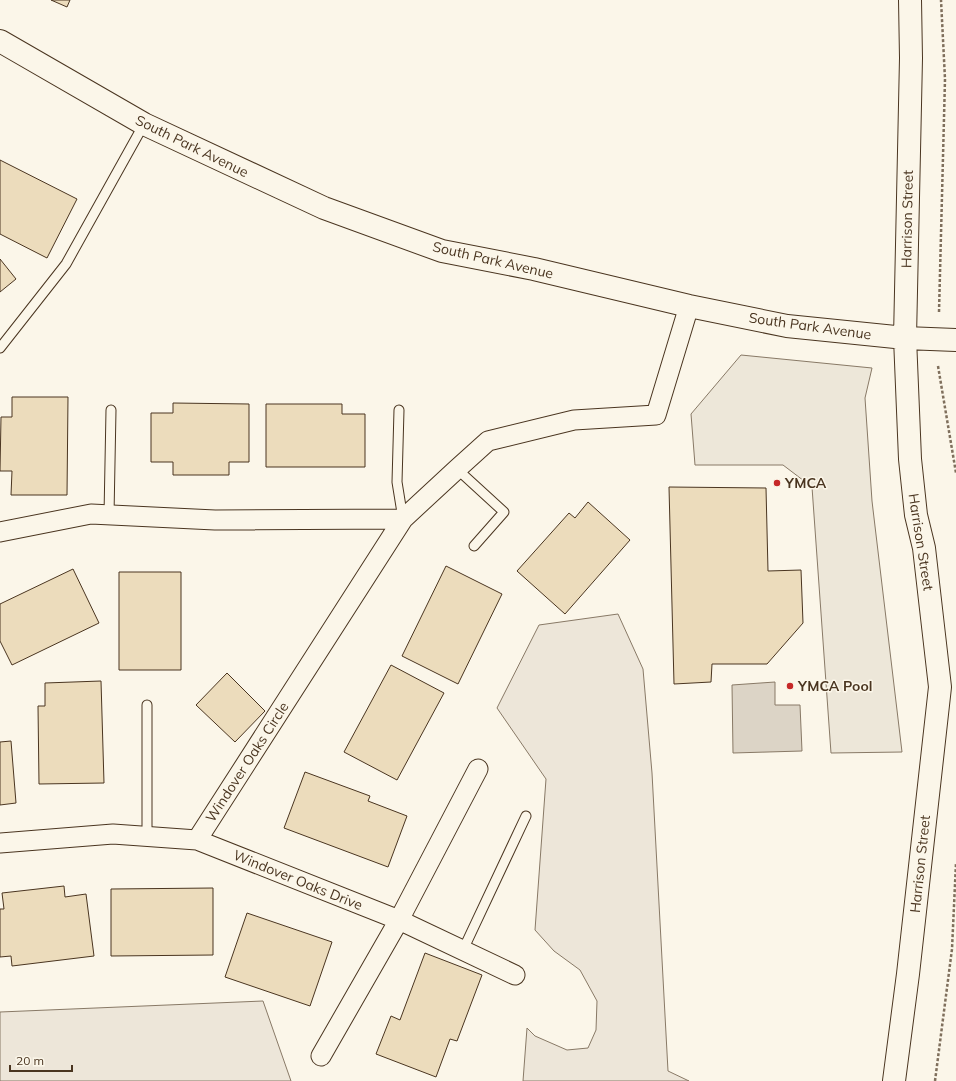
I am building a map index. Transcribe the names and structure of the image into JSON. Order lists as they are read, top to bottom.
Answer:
{
  "streets": {
    "street": [
      "South Park Avenue",
      "Harrison Street",
      "Windover Oaks Circle",
      "Windover Oaks Drive"
    ]
  },
  "crossings": [
    ["South Park Avenue", "Harrison Street"],
    ["South Park Avenue", "Windover Oaks Circle"],
    ["Windover Oaks Circle", "Windover Oaks Drive"]
  ],
  "places": ["YMCA", "YMCA Pool"],
  "scale_bar": "20 m"
}
